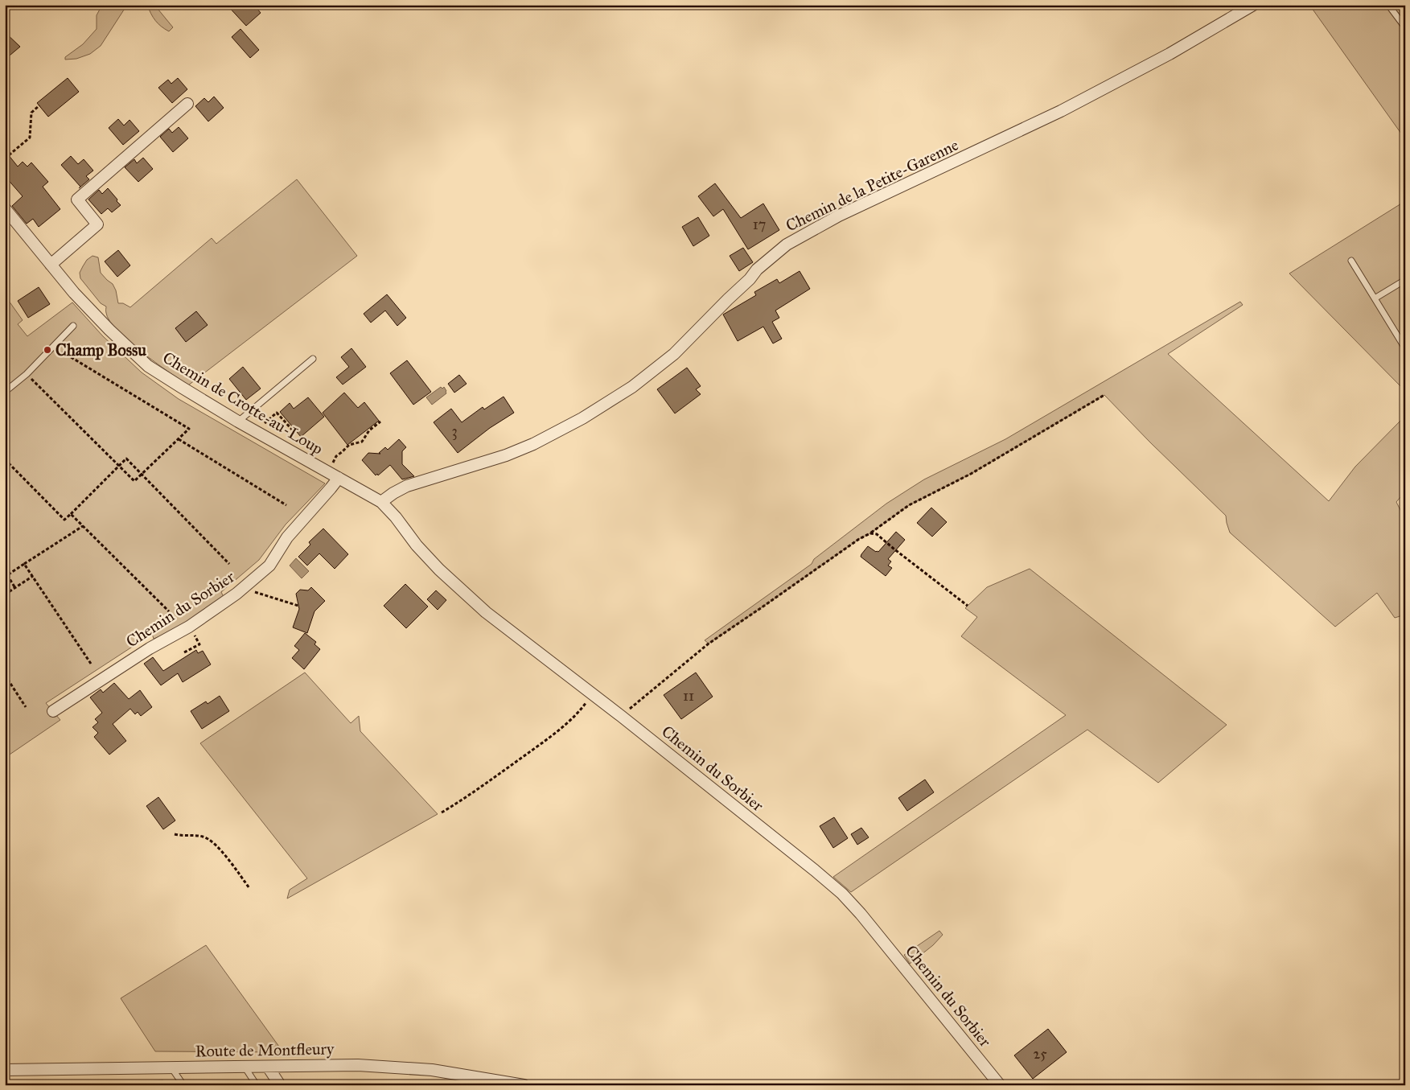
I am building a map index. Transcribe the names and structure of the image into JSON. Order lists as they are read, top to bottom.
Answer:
{
  "streets": {
    "street": [
      "Chemin de la Petite-Garenne",
      "Chemin de Crotte-au-Loup",
      "Chemin du Sorbier",
      "Route de Montfleury"
    ]
  },
  "crossings": [
    ["Chemin de la Petite-Garenne", "Chemin de Crotte-au-Loup"],
    ["Chemin de la Petite-Garenne", "Chemin du Sorbier"],
    ["Chemin de Crotte-au-Loup", "Chemin du Sorbier"]
  ],
  "places": ["Champ Bossu"],
  "house_numbers": [
    "17",
    "3",
    "11",
    "25"
  ]
}
